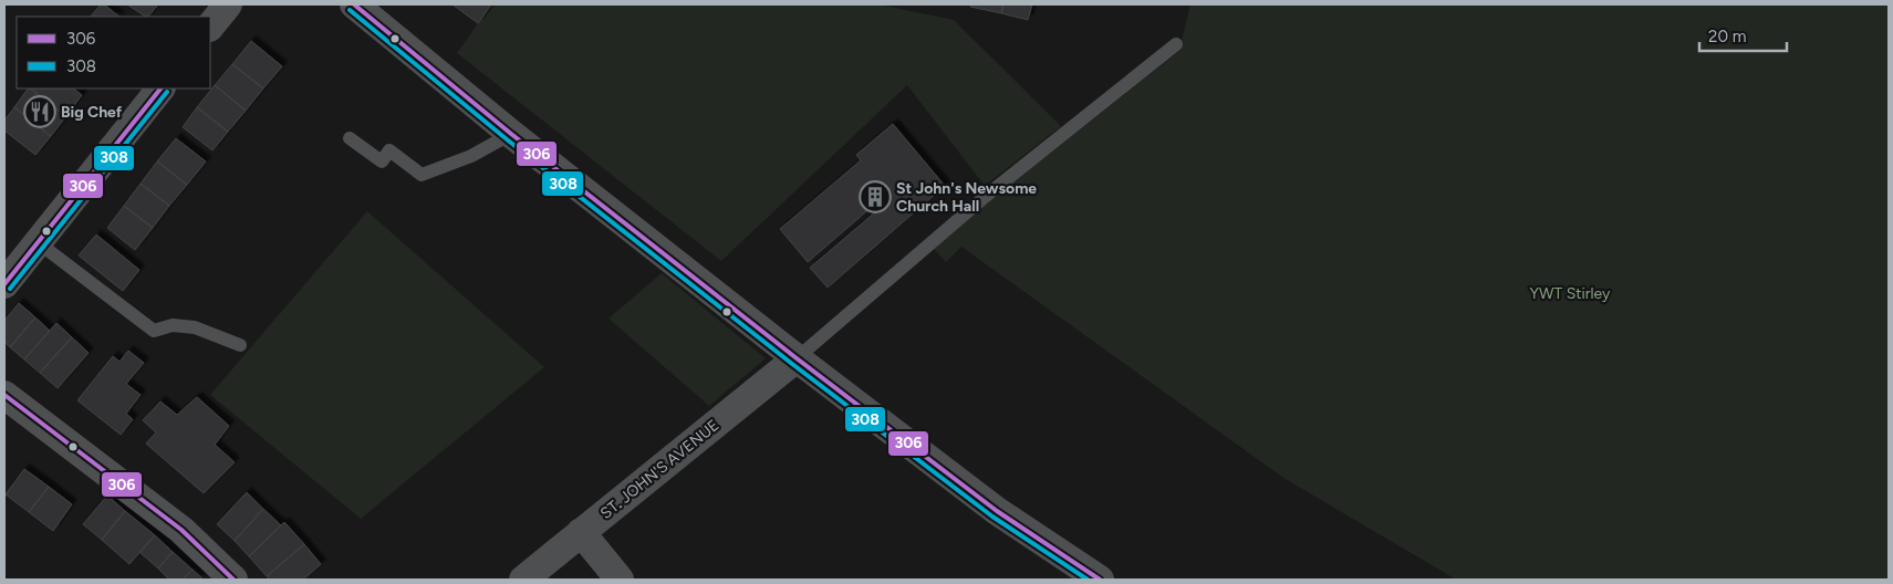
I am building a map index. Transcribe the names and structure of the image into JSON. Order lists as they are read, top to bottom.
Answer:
{
  "streets": {
    "street": ["ST. JOHN'S AVENUE"]
  },
  "parks": ["YWT Stirley"],
  "places": {
    "restaurant": ["Big Chef"],
    "building": ["St John's Newsome Church Hall"]
  },
  "lines": ["transit line 306", "transit line 308"],
  "legend": ["306", "308"],
  "scale_bar": "20 m"
}
